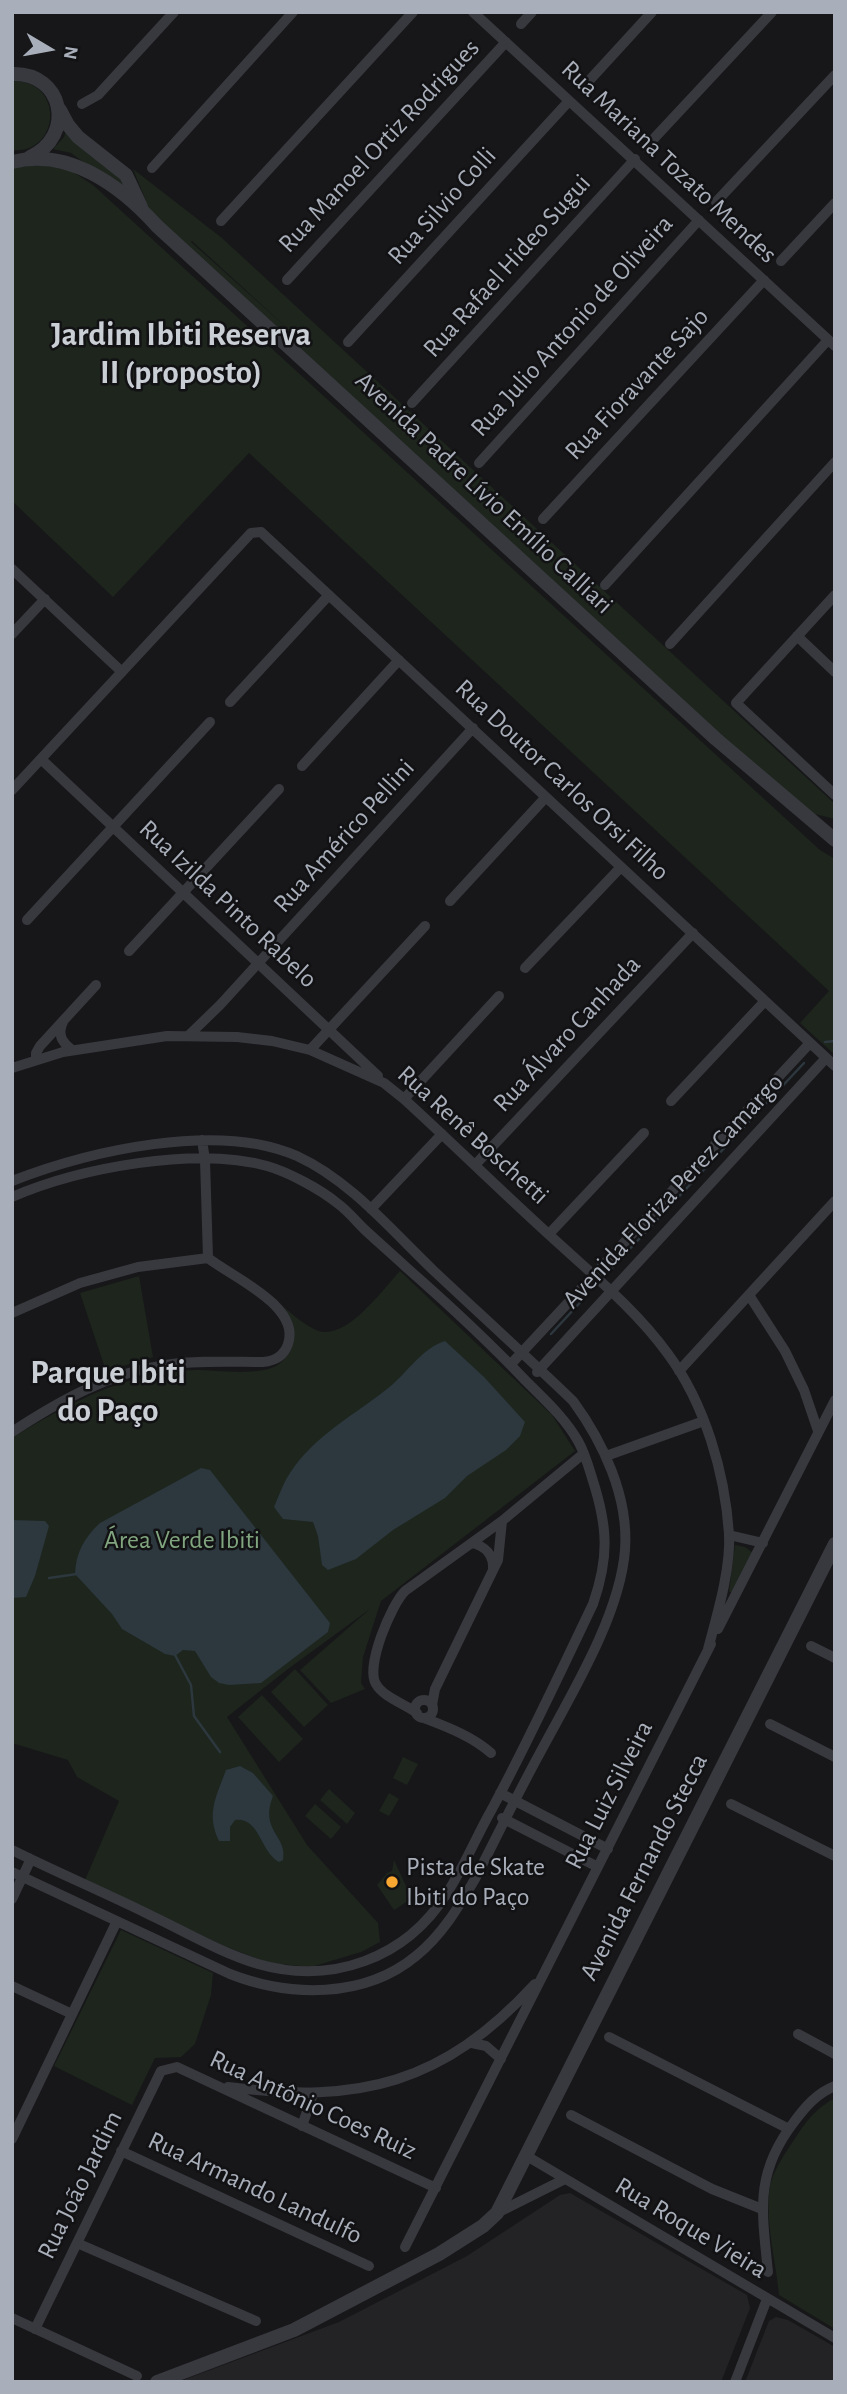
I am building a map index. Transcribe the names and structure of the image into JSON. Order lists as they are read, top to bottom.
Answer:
{
  "streets": {
    "street": [
      "Rua Manoel Ortiz Rodrigues",
      "Rua Mariana Tozato Mendes",
      "Rua Silvio Colli",
      "Rua Rafael Hideo Sugui",
      "Rua Julio Antonio de Oliveira",
      "Rua Fioravante Sajo",
      "Avenida Padre Lívio Emílio Calliari",
      "Rua Doutor Carlos Orsi Filho",
      "Rua Américo Pellini",
      "Rua Izilda Pinto Rabelo",
      "Rua Álvaro Canhada",
      "Rua Renê Boschetti",
      "Avenida Floriza Perez Camargo",
      "Rua Luiz Silveira",
      "Avenida Fernando Stecca",
      "Rua Antônio Coes Ruiz",
      "Rua João Jardim",
      "Rua Armando Landulfo",
      "Rua Roque Vieira"
    ]
  },
  "crossings": [
    ["Rua Manoel Ortiz Rodrigues", "Rua Mariana Tozato Mendes"],
    ["Rua Mariana Tozato Mendes", "Rua Silvio Colli"],
    ["Rua Mariana Tozato Mendes", "Rua Rafael Hideo Sugui"],
    ["Rua Mariana Tozato Mendes", "Rua Julio Antonio de Oliveira"],
    ["Rua Mariana Tozato Mendes", "Rua Fioravante Sajo"],
    ["Rua Doutor Carlos Orsi Filho", "Rua Américo Pellini"],
    ["Rua Doutor Carlos Orsi Filho", "Rua Álvaro Canhada"],
    ["Rua Doutor Carlos Orsi Filho", "Avenida Floriza Perez Camargo"],
    ["Rua Américo Pellini", "Rua Izilda Pinto Rabelo"],
    ["Rua Américo Pellini", "Rua Renê Boschetti"],
    ["Rua Izilda Pinto Rabelo", "Rua Renê Boschetti"],
    ["Rua Álvaro Canhada", "Rua Renê Boschetti"],
    ["Rua Renê Boschetti", "Avenida Floriza Perez Camargo"],
    ["Rua Renê Boschetti", "Rua Luiz Silveira"],
    ["Rua Luiz Silveira", "Rua Antônio Coes Ruiz"],
    ["Avenida Fernando Stecca", "Rua Roque Vieira"],
    ["Rua Antônio Coes Ruiz", "Rua João Jardim"],
    ["Rua João Jardim", "Rua Armando Landulfo"]
  ],
  "districts": ["Jardim Ibiti Reserva II (proposto)", "Parque Ibiti do Paço"],
  "parks": ["Área Verde Ibiti"],
  "places": ["Pista de Skate Ibiti do Paço"],
  "north": "right"
}
